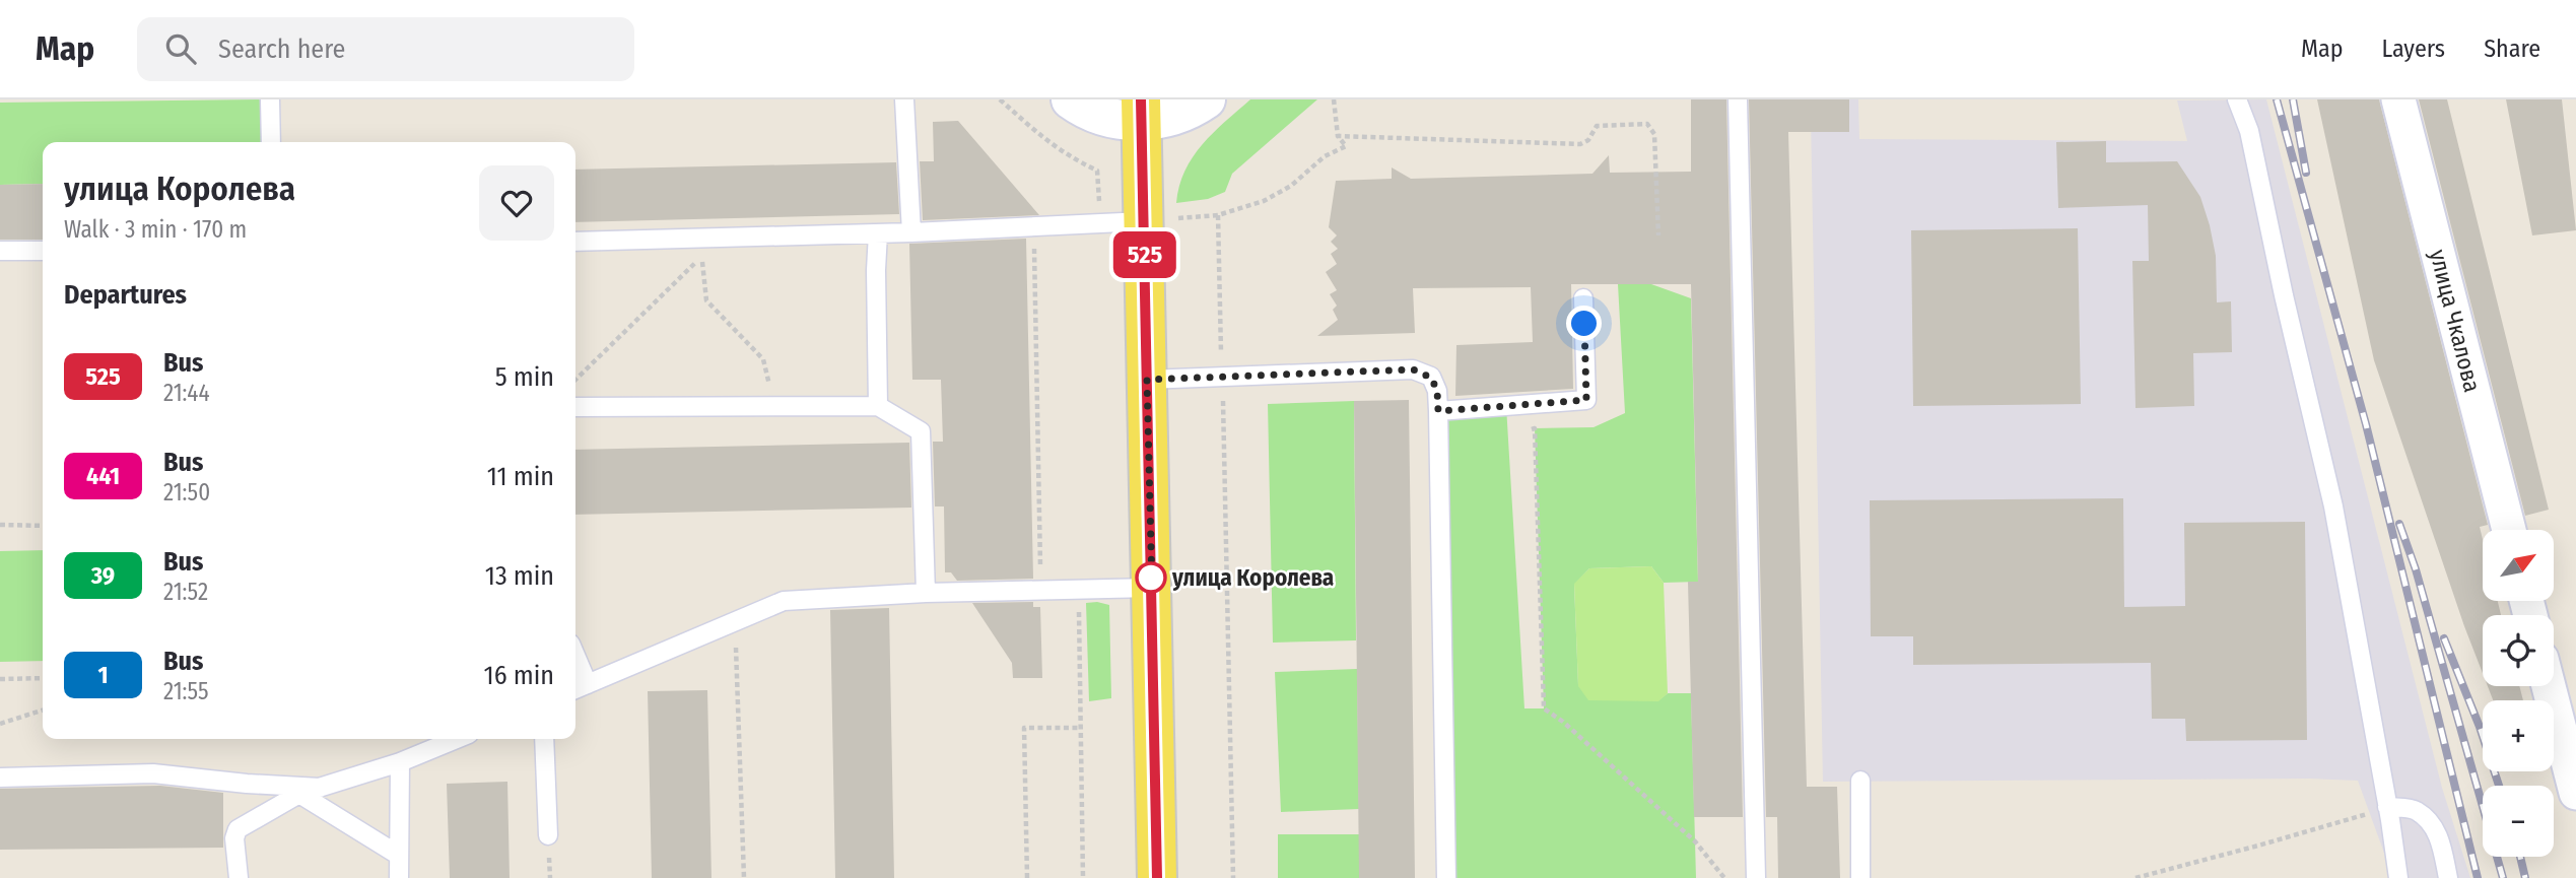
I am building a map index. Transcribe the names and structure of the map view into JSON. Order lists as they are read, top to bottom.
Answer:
{
  "streets": {
    "street": ["улица Чкалова"]
  },
  "places": ["улица Королева"],
  "lines": ["bus line 525"],
  "north": "top right",
  "page": {
    "header": "Map",
    "search": "Search here",
    "nav": ["Map", "Layers", "Share"],
    "on_map": "525",
    "heading": [
      ["улица Королева", "Walk · 3 min · 170 m"],
      "Departures"
    ],
    "list": [
      {
        "mark": "525",
        "name": "Bus",
        "note": "21:44",
        "value": "5 min"
      },
      {
        "mark": "441",
        "name": "Bus",
        "note": "21:50",
        "value": "11 min"
      },
      {
        "mark": "39",
        "name": "Bus",
        "note": "21:52",
        "value": "13 min"
      },
      {
        "mark": "1",
        "name": "Bus",
        "note": "21:55",
        "value": "16 min"
      }
    ],
    "map_buttons": ["+", "−"]
  }
}
